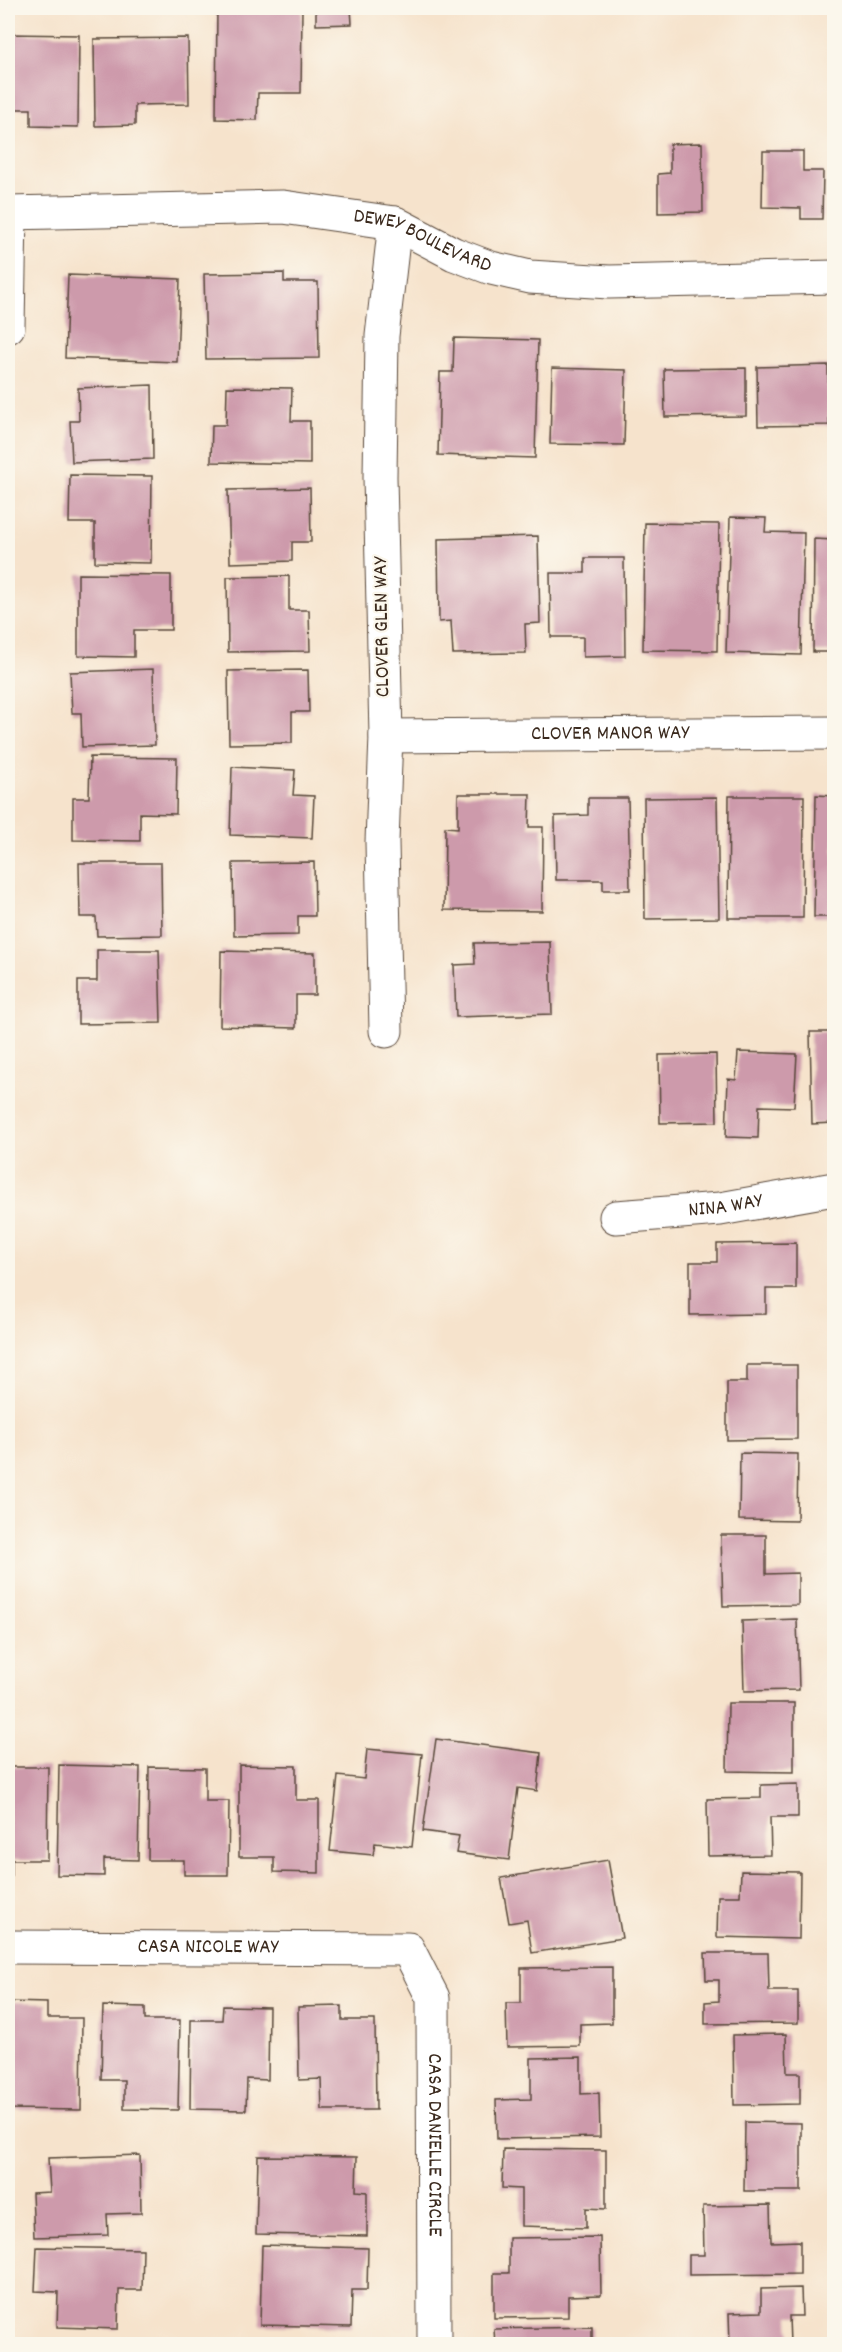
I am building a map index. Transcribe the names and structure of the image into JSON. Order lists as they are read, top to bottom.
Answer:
{
  "streets": {
    "street": [
      "DEWEY BOULEVARD",
      "CLOVER GLEN WAY",
      "CLOVER MANOR WAY",
      "NINA WAY",
      "CASA NICOLE WAY",
      "CASA DANIELLE CIRCLE"
    ]
  },
  "crossings": [
    ["DEWEY BOULEVARD", "CLOVER GLEN WAY"],
    ["CLOVER GLEN WAY", "CLOVER MANOR WAY"],
    ["CASA NICOLE WAY", "CASA DANIELLE CIRCLE"]
  ]
}
